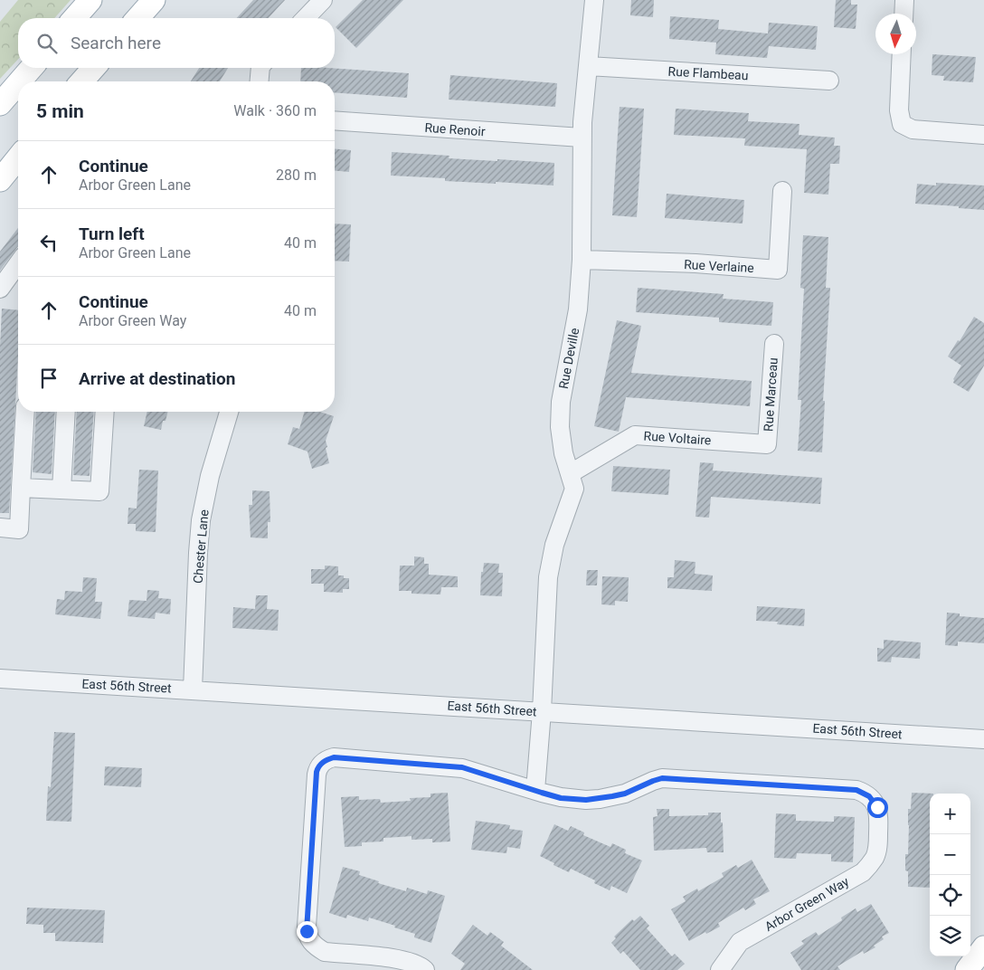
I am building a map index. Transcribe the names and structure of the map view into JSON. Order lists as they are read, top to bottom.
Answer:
{
  "streets": {
    "street": [
      "Rue Flambeau",
      "Rue Renoir",
      "Rue Verlaine",
      "Rue Deville",
      "Rue Marceau",
      "Rue Voltaire",
      "Chester Lane",
      "East 56th Street",
      "Arbor Green Way"
    ]
  },
  "crossings": [
    ["Rue Flambeau", "Rue Deville"],
    ["Rue Renoir", "Rue Deville"],
    ["Rue Verlaine", "Rue Deville"],
    ["Rue Deville", "Rue Voltaire"],
    ["Rue Deville", "East 56th Street"],
    ["Rue Deville", "Arbor Green Way"],
    ["Rue Marceau", "Rue Voltaire"],
    ["Chester Lane", "East 56th Street"]
  ],
  "north": "bottom",
  "page": {
    "search": "Search here",
    "heading": ["5 min", "Walk · 360 m"],
    "list": [
      ["Continue", "Arbor Green Lane", "280 m"],
      ["Turn left", "Arbor Green Lane", "40 m"],
      ["Continue", "Arbor Green Way", "40 m"],
      "Arrive at destination"
    ],
    "map_buttons": ["+", "−"]
  }
}
